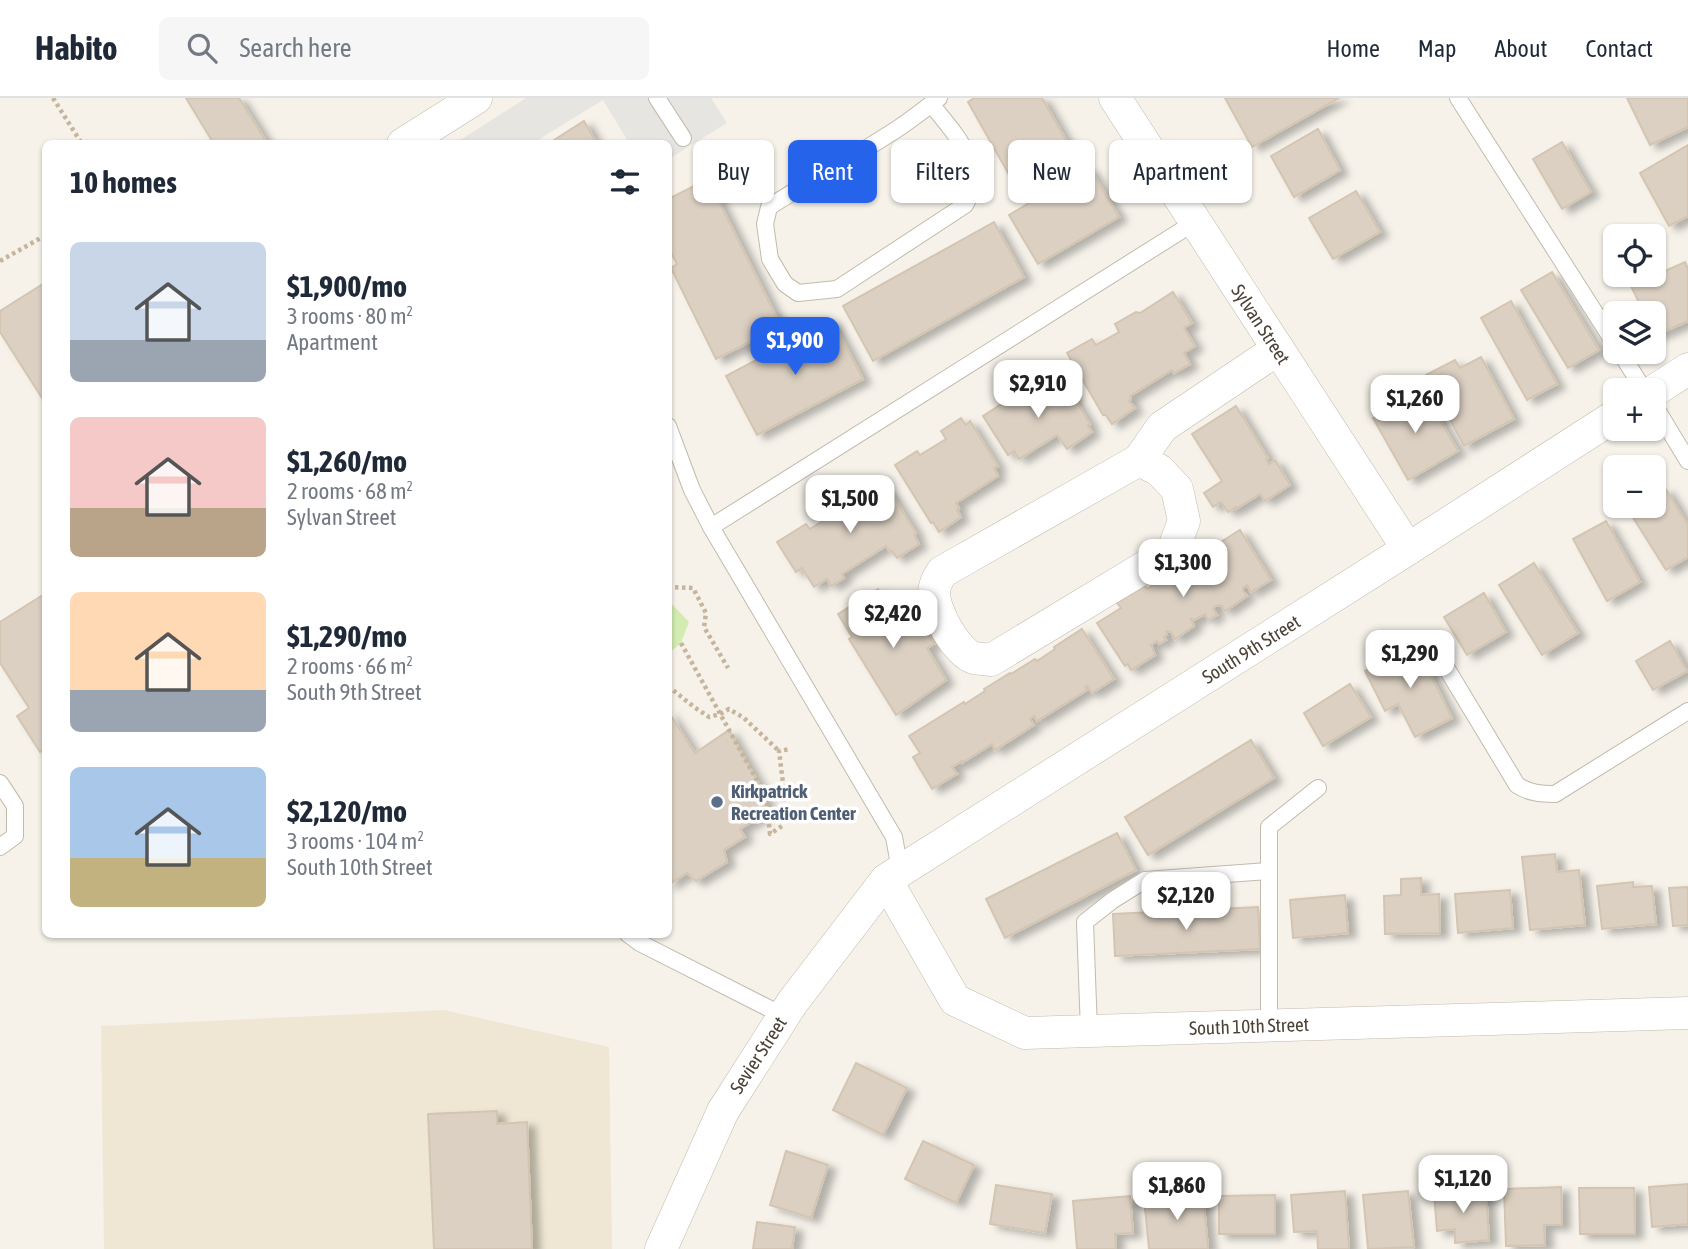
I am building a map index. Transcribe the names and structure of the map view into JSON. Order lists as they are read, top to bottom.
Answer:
{
  "streets": {
    "street": [
      "Sylvan Street",
      "South 9th Street",
      "South 10th Street",
      "Sevier Street"
    ]
  },
  "crossings": [
    ["Sylvan Street", "South 9th Street"],
    ["South 9th Street", "South 10th Street"],
    ["South 9th Street", "Sevier Street"],
    ["South 10th Street", "Sevier Street"]
  ],
  "places": ["Kirkpatrick Recreation Center"],
  "page": {
    "header": "Habito",
    "search": "Search here",
    "nav": [
      "Home",
      "Map",
      "About",
      "Contact"
    ],
    "chip": [
      "Buy",
      "Rent",
      "Filters",
      "New",
      "Apartment"
    ],
    "heading": "10 homes",
    "map_buttons": ["+", "−"],
    "list": [
      {
        "name": "$1,900/mo",
        "note": "3 rooms · 80 m² · Apartment"
      },
      {
        "name": "$1,260/mo",
        "note": "2 rooms · 68 m² · Sylvan Street"
      },
      {
        "name": "$1,290/mo",
        "note": "2 rooms · 66 m² · South 9th Street"
      },
      {
        "name": "$2,120/mo",
        "note": "3 rooms · 104 m² · South 10th Street"
      }
    ],
    "price": [
      "$1,900",
      "$2,910",
      "$1,260",
      "$1,500",
      "$1,300",
      "$2,420",
      "$1,290",
      "$2,120",
      "$1,120",
      "$1,860"
    ]
  }
}
